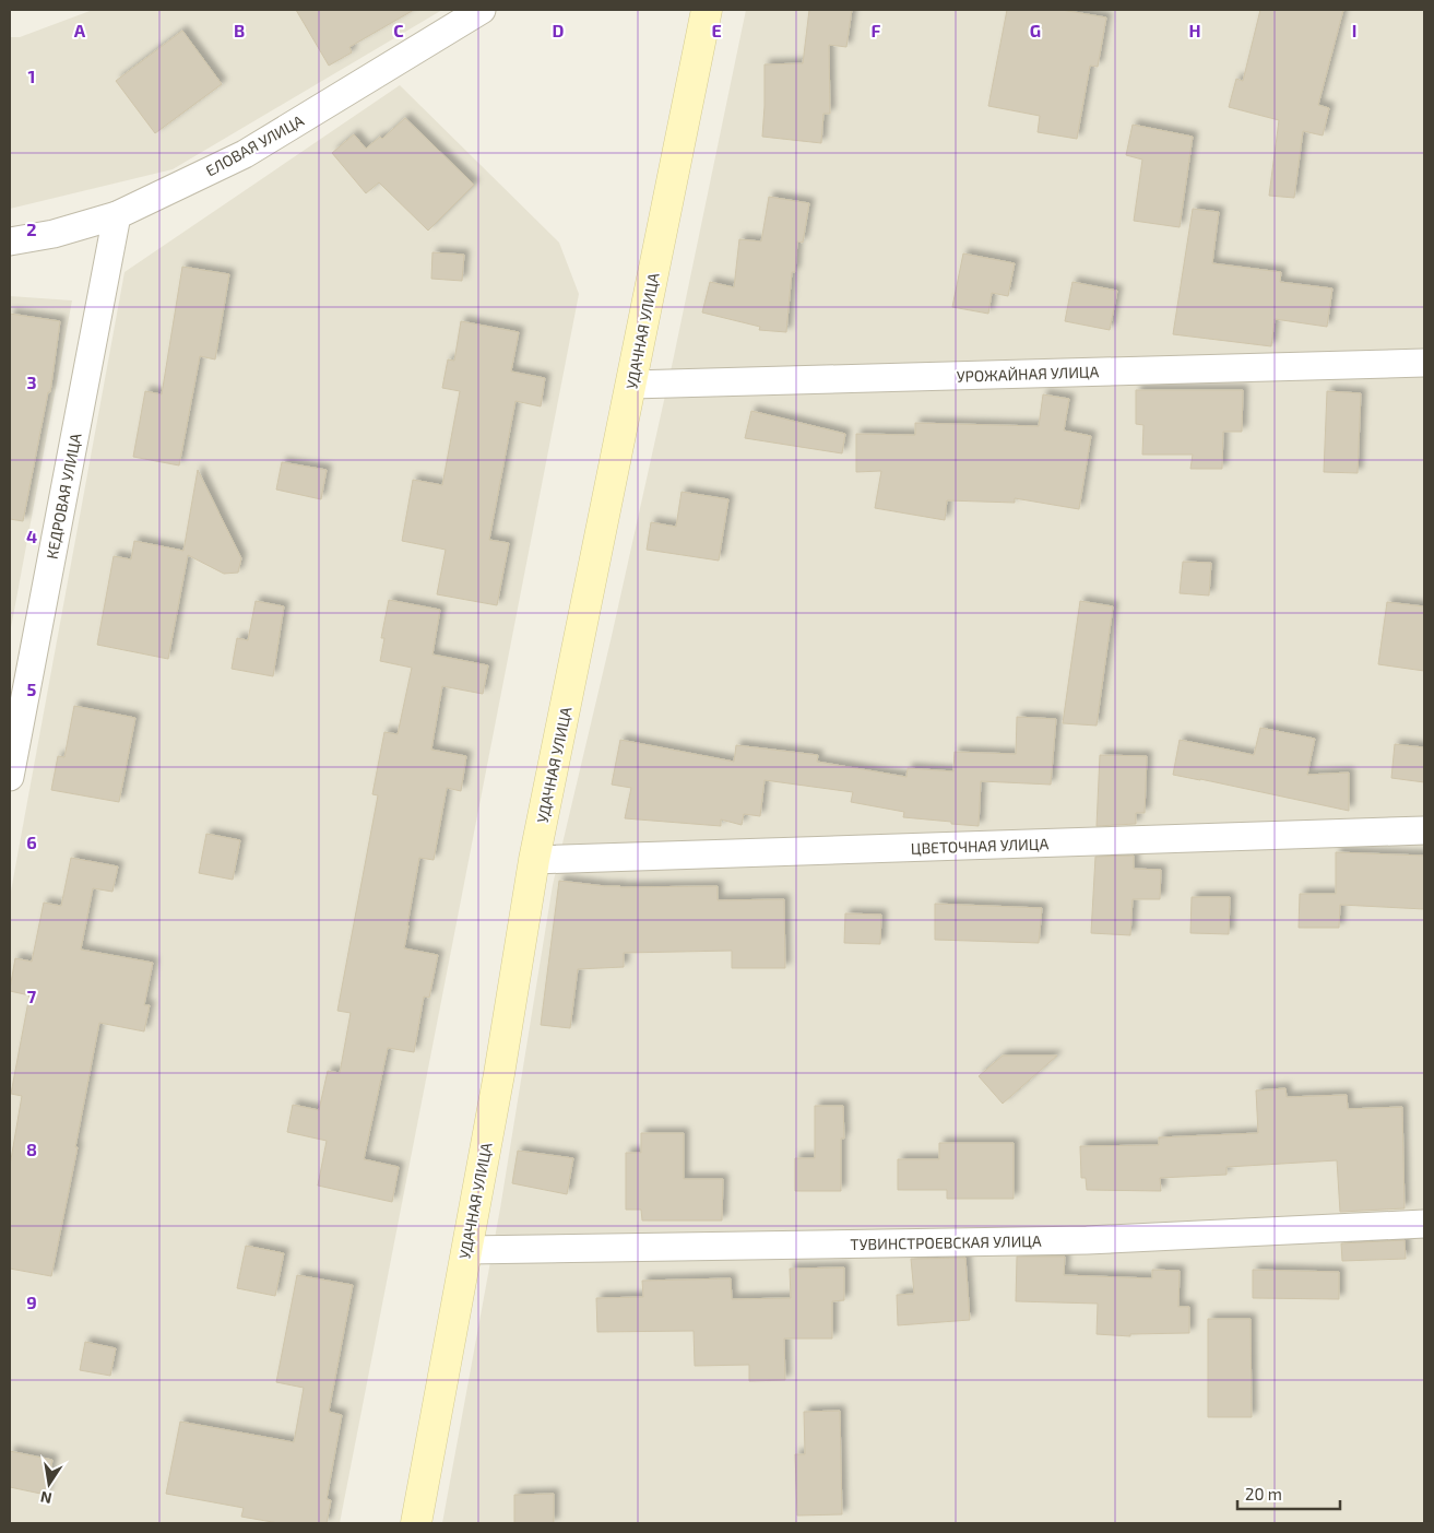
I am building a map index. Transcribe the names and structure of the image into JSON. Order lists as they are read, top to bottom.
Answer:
{
  "streets": {
    "street": [
      "ЕЛОВАЯ УЛИЦА",
      "УДАЧНАЯ УЛИЦА",
      "УРОЖАЙНАЯ УЛИЦА",
      "КЕДРОВАЯ УЛИЦА",
      "ЦВЕТОЧНАЯ УЛИЦА",
      "ТУВИНСТРОЕВСКАЯ УЛИЦА"
    ]
  },
  "crossings": [
    ["ЕЛОВАЯ УЛИЦА", "КЕДРОВАЯ УЛИЦА"],
    ["УДАЧНАЯ УЛИЦА", "УРОЖАЙНАЯ УЛИЦА"],
    ["УДАЧНАЯ УЛИЦА", "ЦВЕТОЧНАЯ УЛИЦА"],
    ["УДАЧНАЯ УЛИЦА", "ТУВИНСТРОЕВСКАЯ УЛИЦА"]
  ],
  "scale_bar": "20 m",
  "north": "bottom",
  "grid": {
    "columns": [
      "A",
      "B",
      "C",
      "D",
      "E",
      "F",
      "G",
      "H",
      "I"
    ],
    "rows": [
      "1",
      "2",
      "3",
      "4",
      "5",
      "6",
      "7",
      "8",
      "9"
    ]
  }
}
